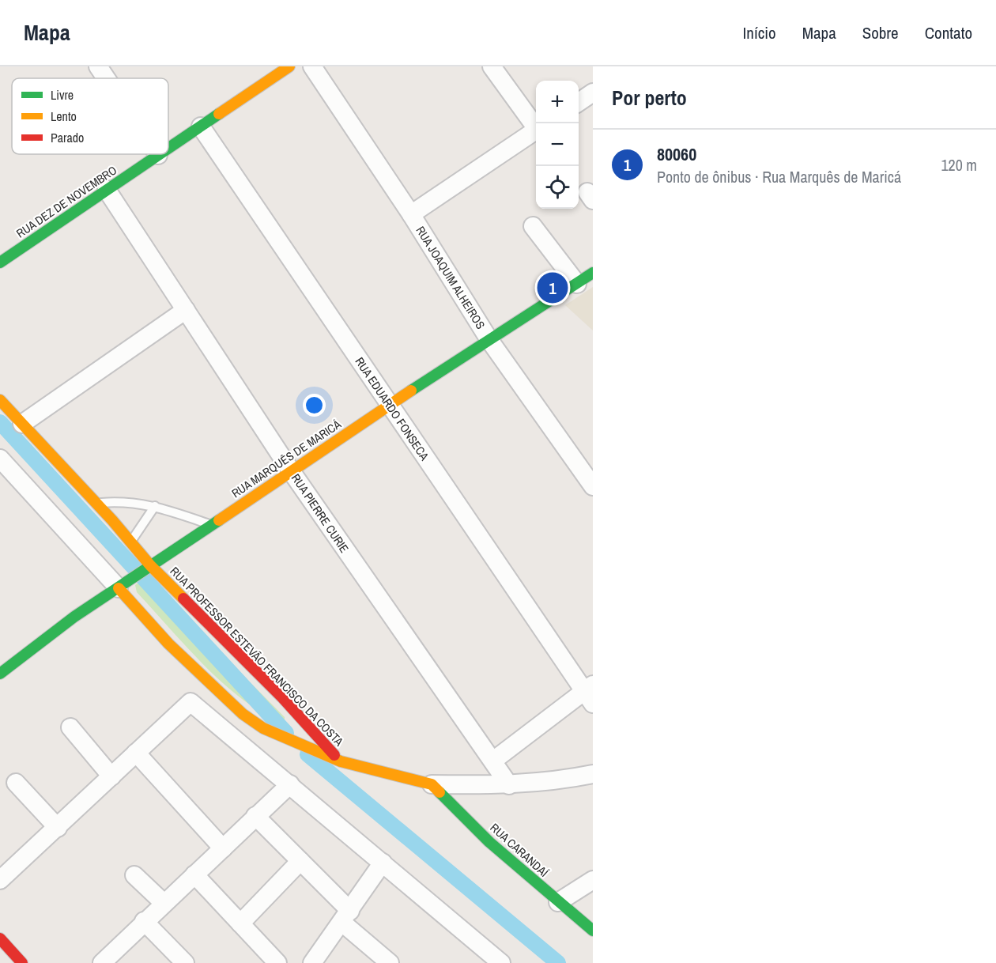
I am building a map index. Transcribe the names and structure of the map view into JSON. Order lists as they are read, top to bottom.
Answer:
{
  "streets": {
    "street": [
      "RUA DEZ DE NOVEMBRO",
      "RUA JOAQUIM ALHEIROS",
      "RUA EDUARDO FONSECA",
      "RUA MARQUÊS DE MARICÁ",
      "RUA PIERRE CURIE",
      "RUA PROFESSOR ESTEVÃO FRANCISCO DA COSTA",
      "RUA CARANDAÍ"
    ]
  },
  "crossings": [
    ["RUA DEZ DE NOVEMBRO", "RUA EDUARDO FONSECA"],
    ["RUA DEZ DE NOVEMBRO", "RUA PIERRE CURIE"],
    ["RUA JOAQUIM ALHEIROS", "RUA MARQUÊS DE MARICÁ"],
    ["RUA EDUARDO FONSECA", "RUA MARQUÊS DE MARICÁ"],
    ["RUA MARQUÊS DE MARICÁ", "RUA PIERRE CURIE"],
    ["RUA MARQUÊS DE MARICÁ", "RUA PROFESSOR ESTEVÃO FRANCISCO DA COSTA"],
    ["RUA PROFESSOR ESTEVÃO FRANCISCO DA COSTA", "RUA CARANDAÍ"]
  ],
  "legend": ["Livre", "Lento", "Parado"],
  "page": {
    "header": "Mapa",
    "nav": [
      "Início",
      "Mapa",
      "Sobre",
      "Contato"
    ],
    "heading": "Por perto",
    "map_buttons": ["+", "−"],
    "list": [
      {
        "mark": "1",
        "name": "80060",
        "note": "Ponto de ônibus · Rua Marquês de Maricá",
        "value": "120 m"
      }
    ],
    "pins": "1"
  }
}
